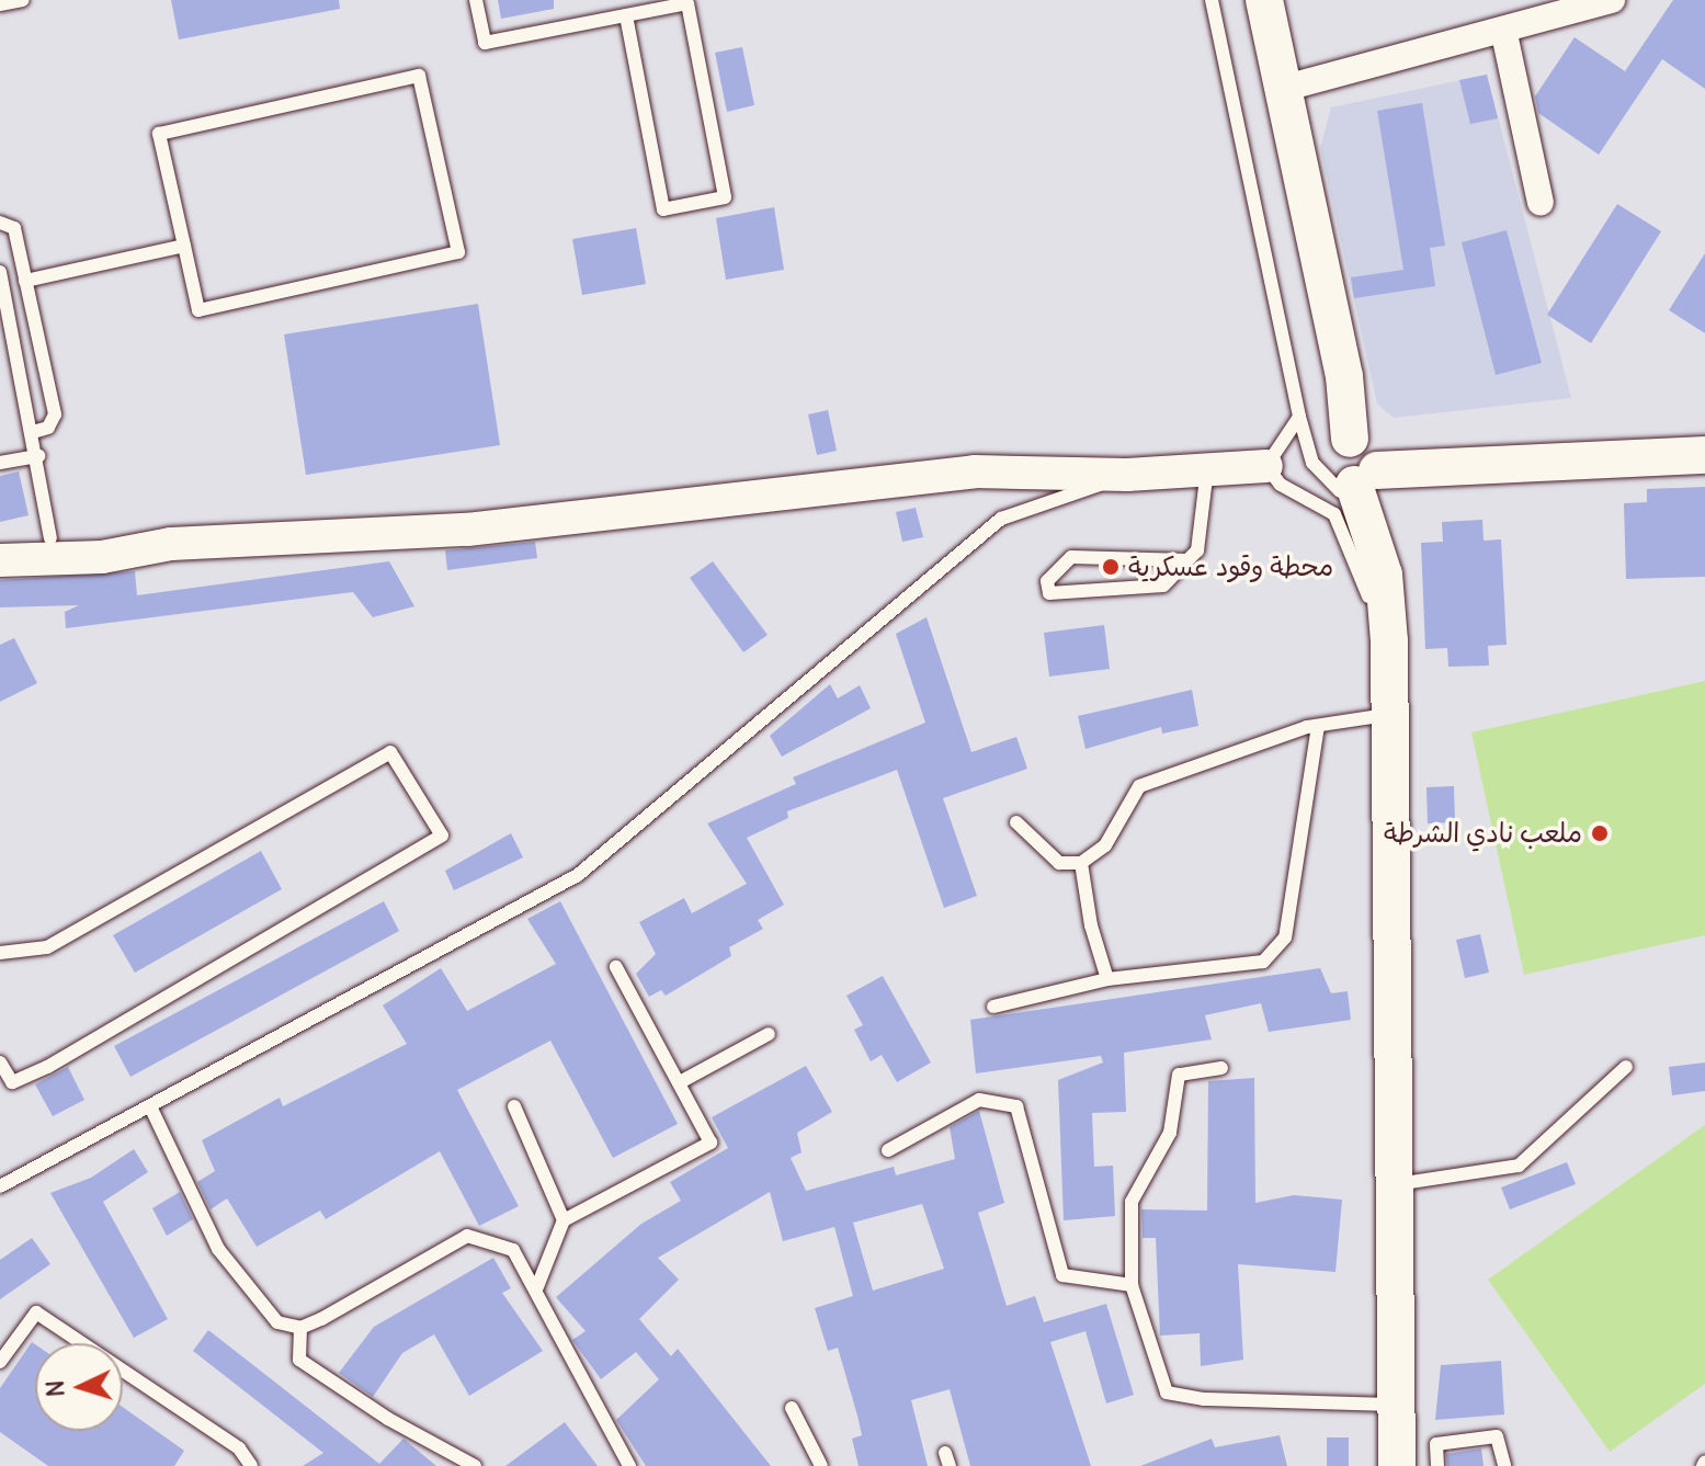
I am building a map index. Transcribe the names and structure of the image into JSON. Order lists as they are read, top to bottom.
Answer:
{
  "places": ["محطة وقود عسكرية", "ملعب نادي الشرطة"],
  "north": "left"
}
